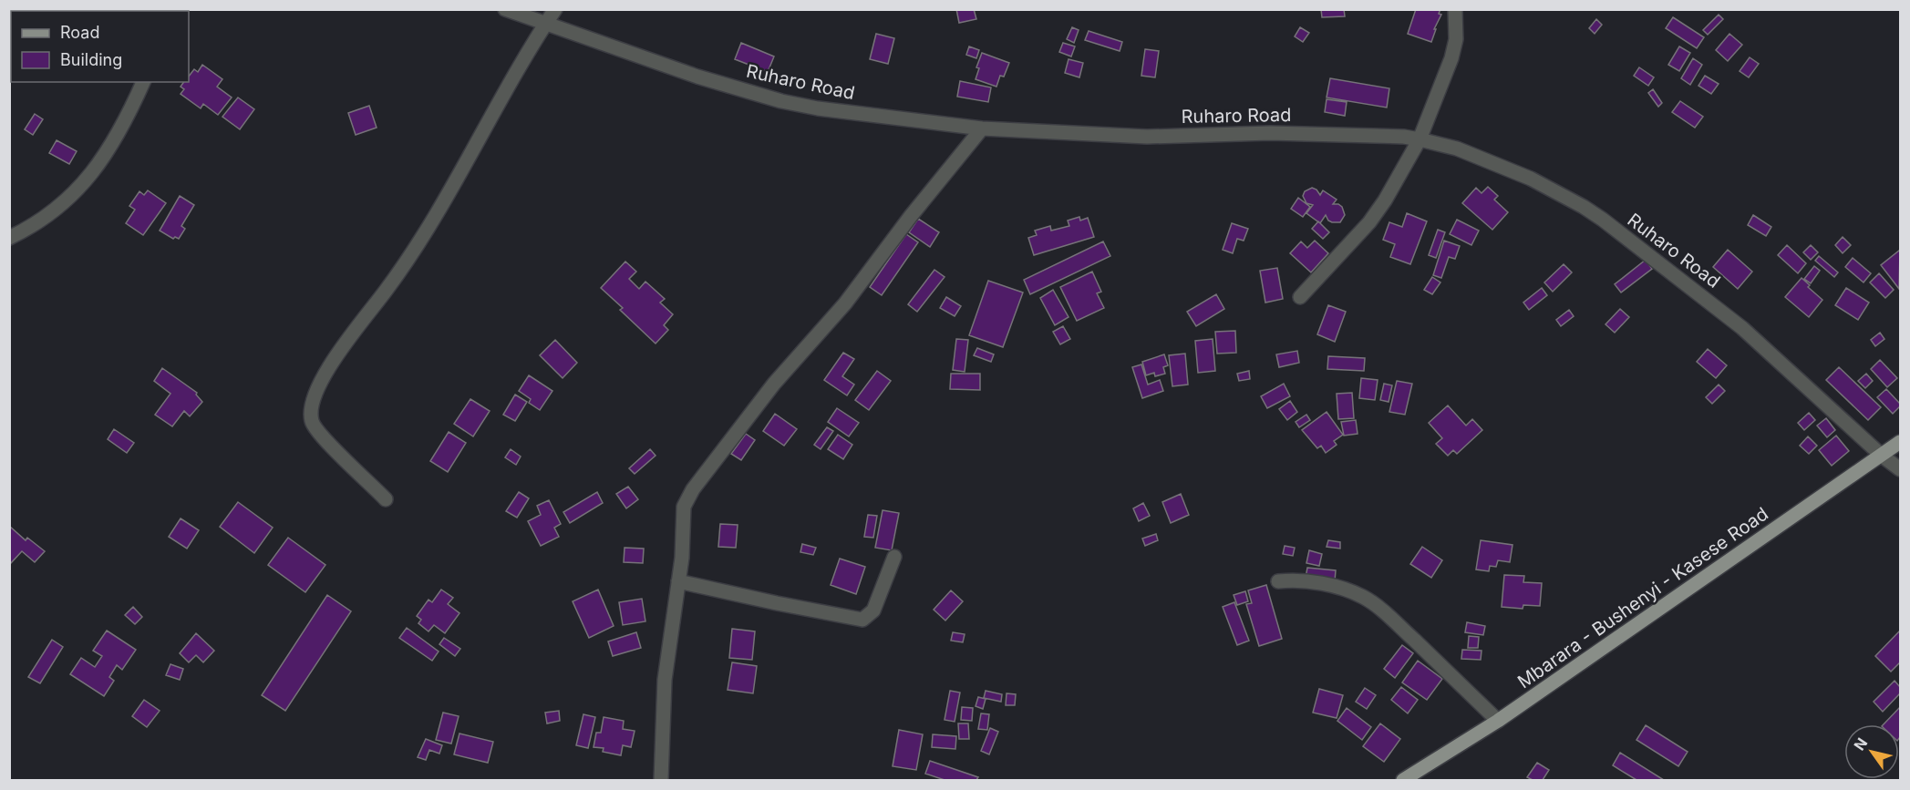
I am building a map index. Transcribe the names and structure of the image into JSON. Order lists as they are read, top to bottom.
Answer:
{
  "streets": {
    "main road": ["Mbarara - Bushenyi - Kasese Road"],
    "street": ["Ruharo Road"]
  },
  "crossings": [
    ["Ruharo Road", "Mbarara - Bushenyi - Kasese Road"]
  ],
  "legend": ["Road", "Building"],
  "north": "top left"
}
